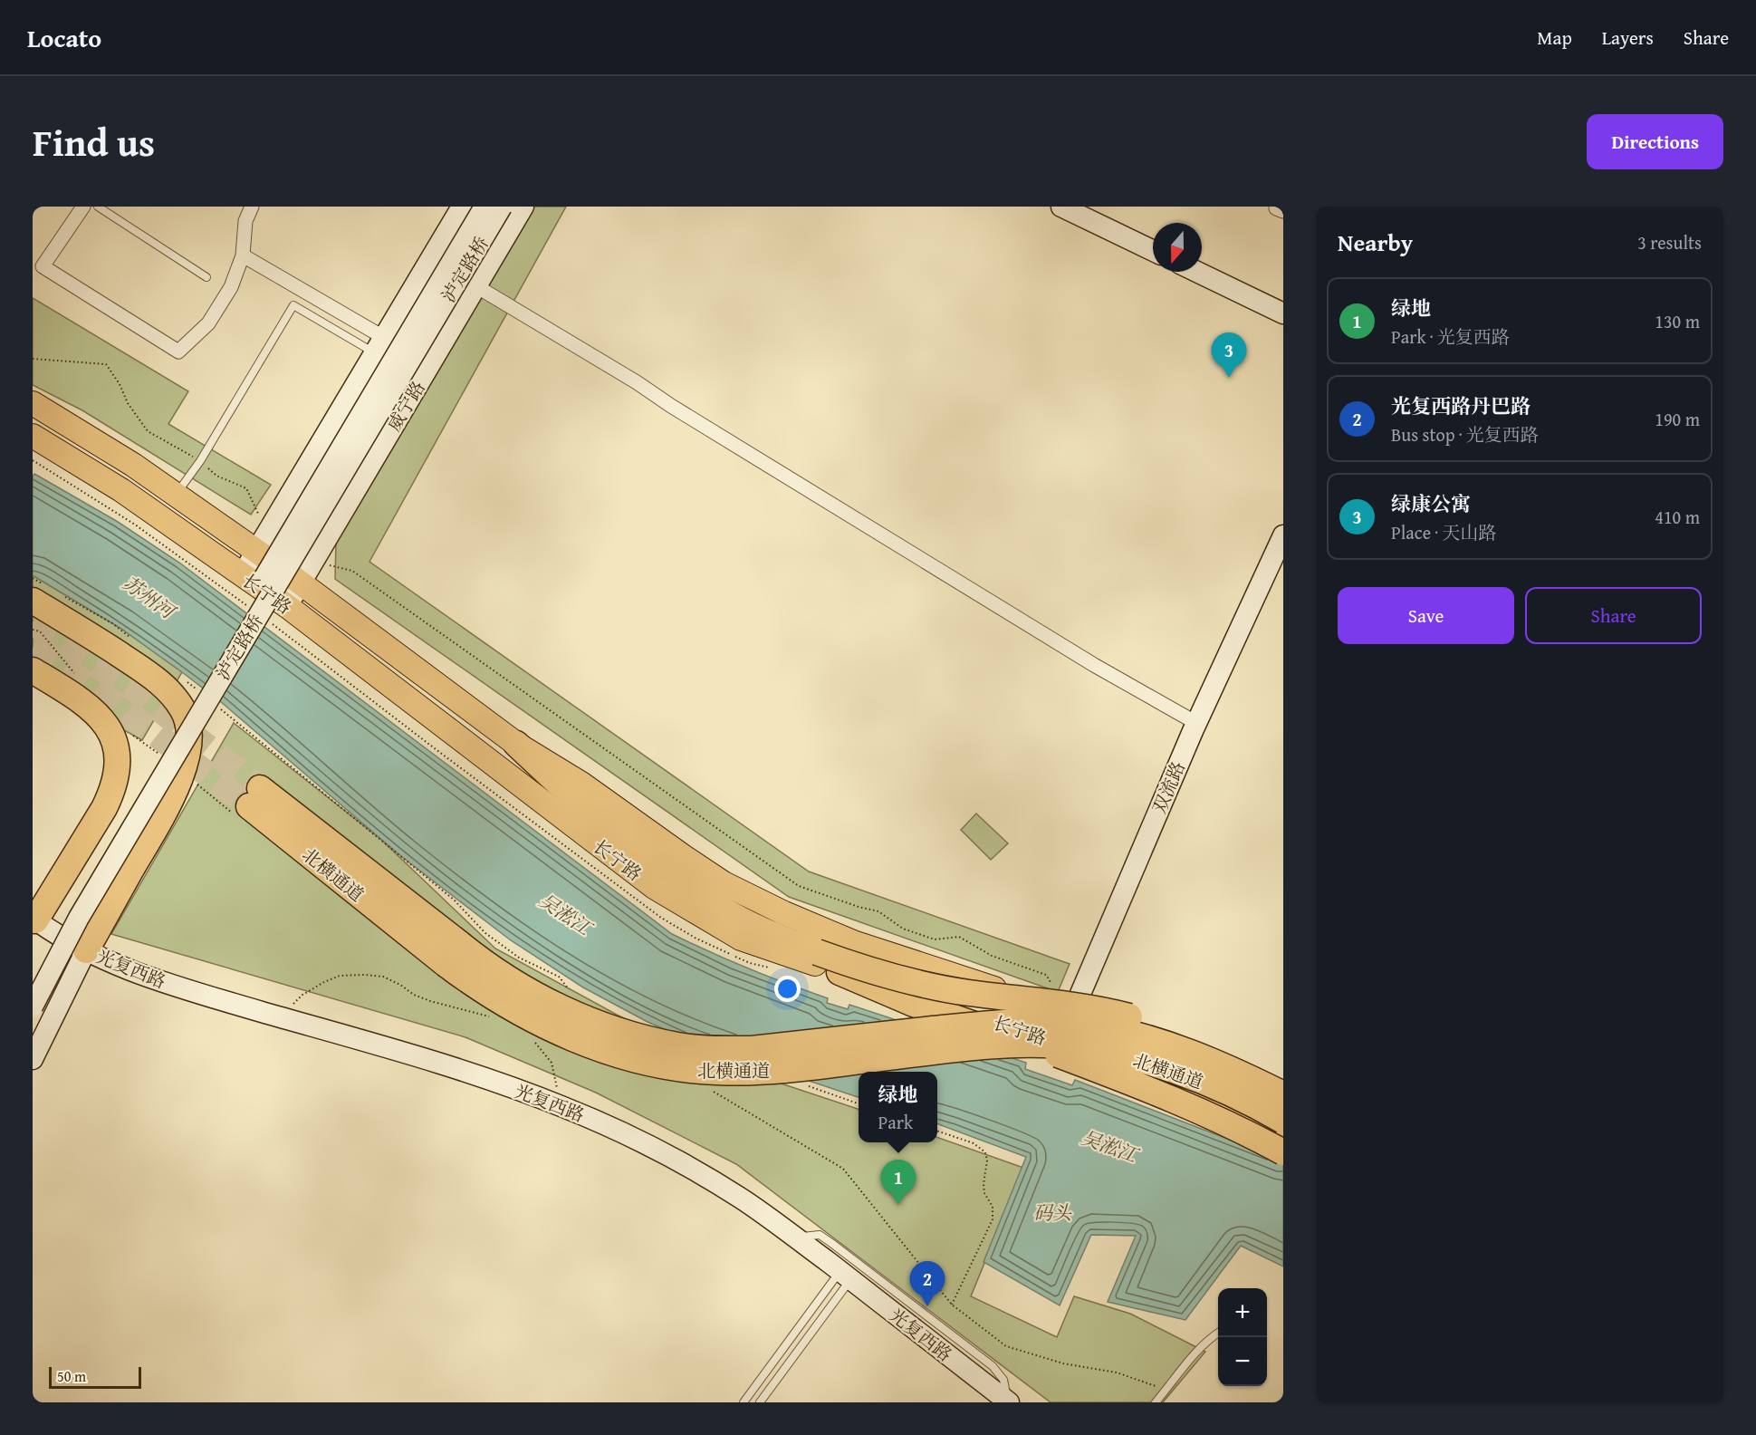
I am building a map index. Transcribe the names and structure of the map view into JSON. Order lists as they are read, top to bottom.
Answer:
{
  "streets": {
    "highway": ["北横通道"],
    "main road": [
      "泸定路桥",
      "威宁路",
      "长宁路",
      "双流路",
      "光复西路"
    ]
  },
  "crossings": [
    ["威宁路", "长宁路"],
    ["长宁路", "双流路"]
  ],
  "water": ["苏州河", "吴淞江", "码头"],
  "scale_bar": "50 m",
  "north": "bottom",
  "page": {
    "header": "Locato",
    "nav": ["Map", "Layers", "Share"],
    "title": "Find us",
    "buttons": [
      "Directions",
      ["Save", "Share"]
    ],
    "heading": ["Nearby", "3 results"],
    "list": [
      {
        "mark": "1",
        "name": "绿地",
        "note": "Park · 光复西路",
        "value": "130 m"
      },
      {
        "mark": "2",
        "name": "光复西路丹巴路",
        "note": "Bus stop · 光复西路",
        "value": "190 m"
      },
      {
        "mark": "3",
        "name": "绿康公寓",
        "note": "Place · 天山路",
        "value": "410 m"
      }
    ],
    "pins": ["3", "1", "2"],
    "popup": ["绿地", "Park"],
    "map_buttons": ["+", "−"],
    "scale": "50 m"
  }
}
